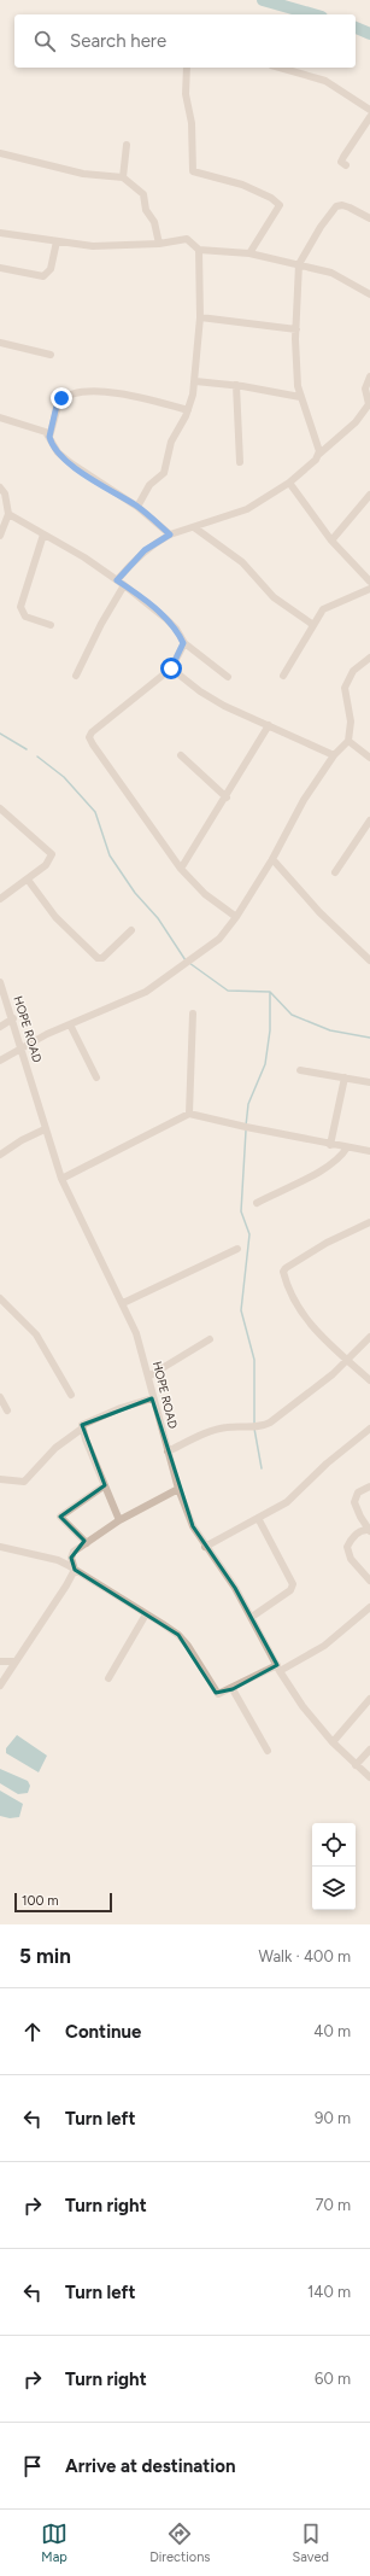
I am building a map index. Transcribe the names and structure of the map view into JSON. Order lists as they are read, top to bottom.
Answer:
{
  "streets": {
    "street": ["HOPE ROAD"]
  },
  "scale_bar": "100 m",
  "page": {
    "search": "Search here",
    "scale": "100 m",
    "heading": ["5 min", "Walk · 400 m"],
    "list": [
      ["Continue", "40 m"],
      ["Turn left", "90 m"],
      ["Turn right", "70 m"],
      ["Turn left", "140 m"],
      ["Turn right", "60 m"],
      "Arrive at destination"
    ],
    "nav": ["Map", "Directions", "Saved"]
  }
}
